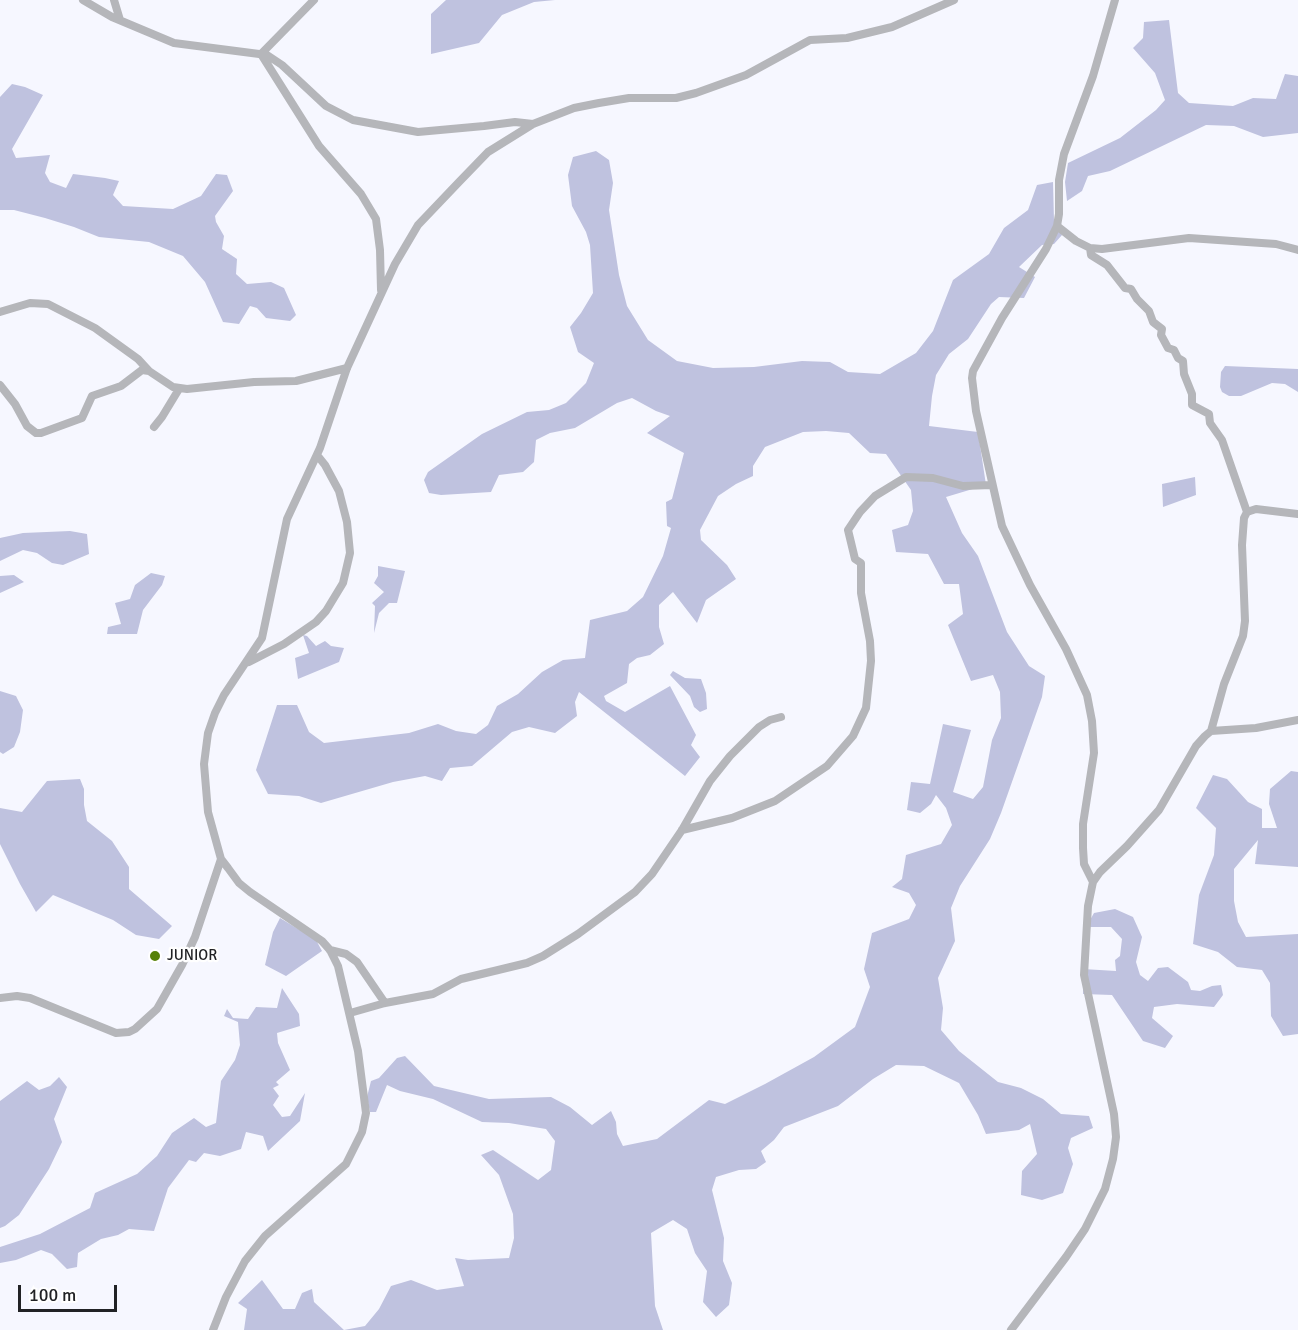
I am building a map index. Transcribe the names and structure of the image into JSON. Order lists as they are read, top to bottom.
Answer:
{
  "places": ["JUNIOR"],
  "scale_bar": "100 m"
}
